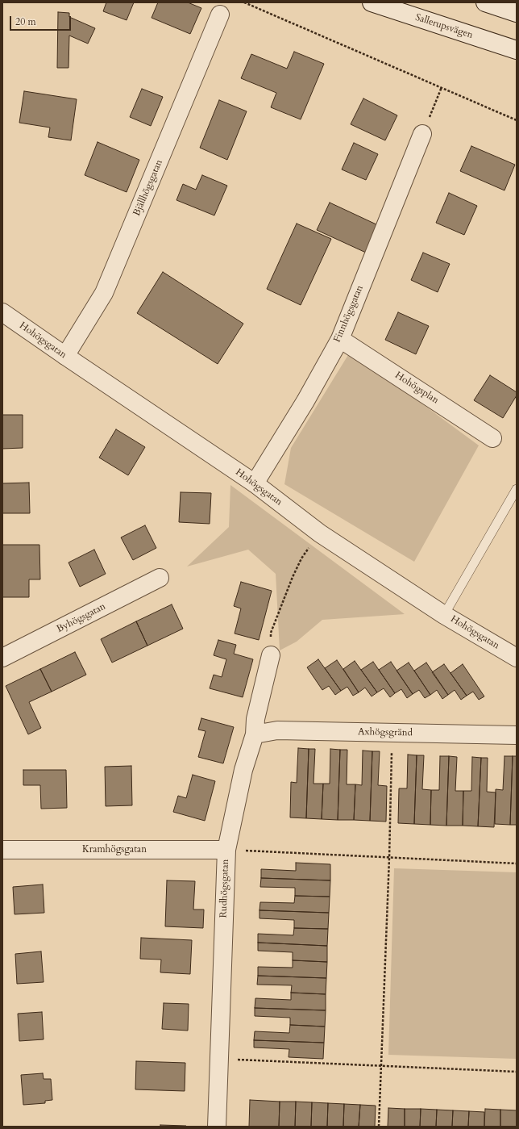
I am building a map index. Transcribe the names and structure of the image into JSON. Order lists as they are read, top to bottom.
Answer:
{
  "streets": {
    "street": [
      "Sallerupsvägen",
      "Bjällhögsgatan",
      "Finnhögsgatan",
      "Hohögsgatan",
      "Hohögsplan",
      "Byhögsgatan",
      "Axhögsgränd",
      "Kramhögsgatan",
      "Rudhögsgatan"
    ]
  },
  "crossings": [
    ["Bjällhögsgatan", "Hohögsgatan"],
    ["Finnhögsgatan", "Hohögsgatan"],
    ["Finnhögsgatan", "Hohögsplan"],
    ["Axhögsgränd", "Rudhögsgatan"],
    ["Kramhögsgatan", "Rudhögsgatan"]
  ],
  "scale_bar": "20 m"
}
